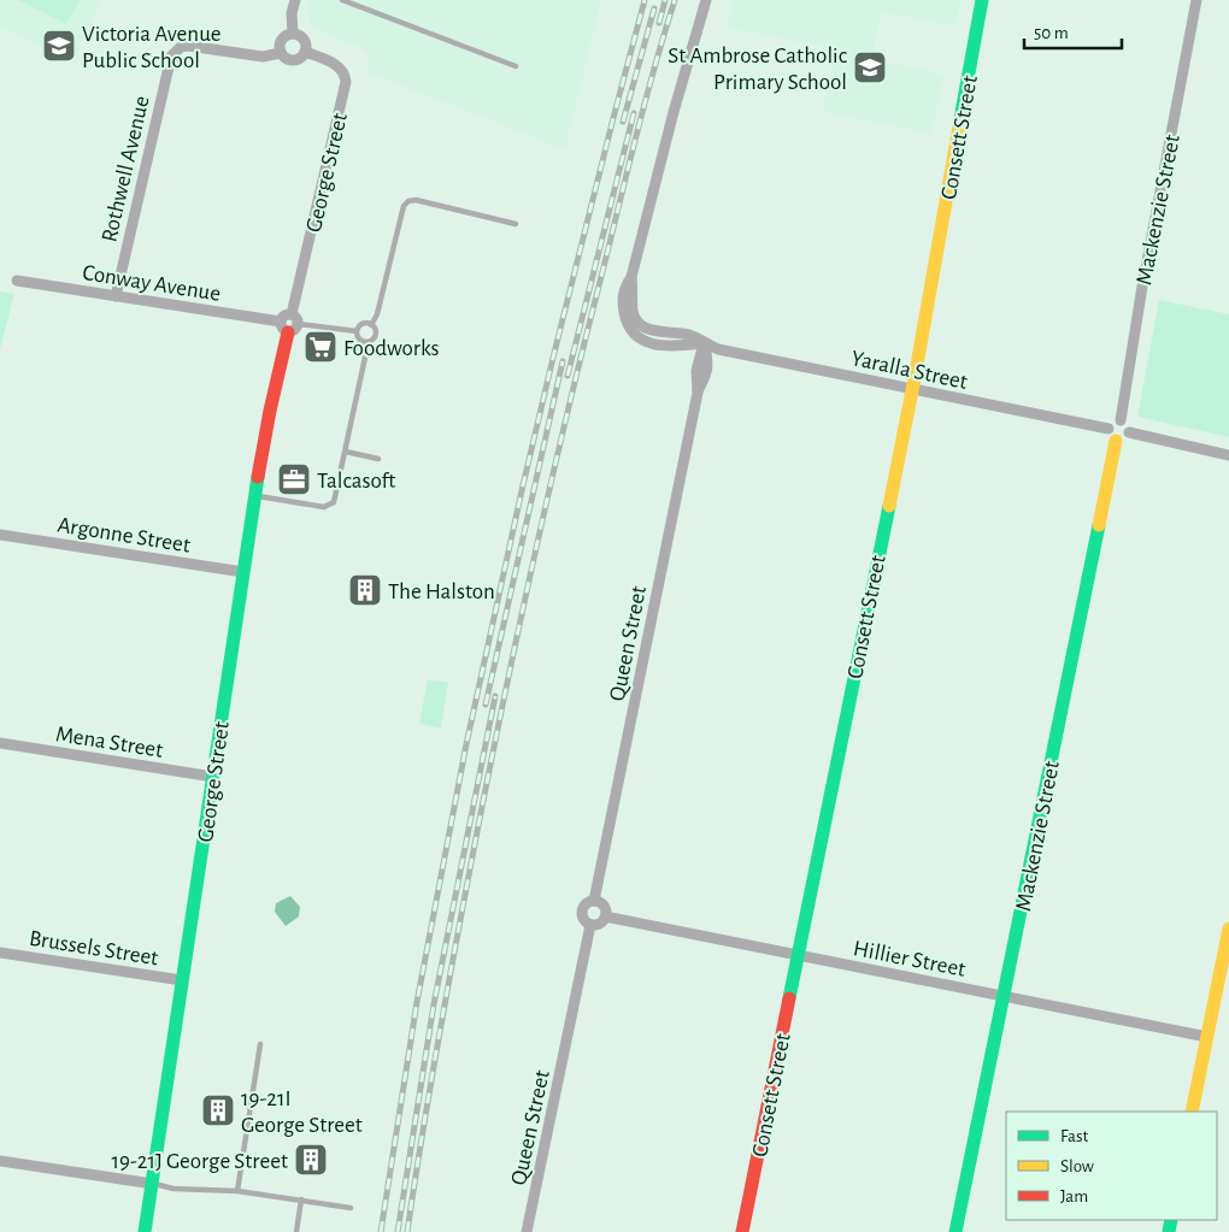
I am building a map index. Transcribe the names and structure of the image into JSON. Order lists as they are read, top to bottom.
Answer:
{
  "streets": {
    "street": [
      "Consett Street",
      "Rothwell Avenue",
      "George Street",
      "Mackenzie Street",
      "Conway Avenue",
      "Yaralla Street",
      "Argonne Street",
      "Queen Street",
      "Mena Street",
      "Brussels Street",
      "Hillier Street"
    ]
  },
  "crossings": [
    ["Consett Street", "Yaralla Street"],
    ["Consett Street", "Hillier Street"],
    ["Rothwell Avenue", "George Street"],
    ["Rothwell Avenue", "Conway Avenue"],
    ["George Street", "Conway Avenue"],
    ["George Street", "Argonne Street"],
    ["George Street", "Mena Street"],
    ["George Street", "Brussels Street"],
    ["Mackenzie Street", "Yaralla Street"],
    ["Mackenzie Street", "Hillier Street"],
    ["Yaralla Street", "Queen Street"],
    ["Queen Street", "Hillier Street"]
  ],
  "places": {
    "school or university": ["Victoria Avenue Public School", "St Ambrose Catholic Primary School"],
    "supermarket": ["Foodworks"],
    "office": ["Talcasoft"],
    "building": ["The Halston", "19-21I George Street", "19-21J George Street"]
  },
  "legend": ["Fast", "Slow", "Jam"],
  "scale_bar": "50 m"
}
